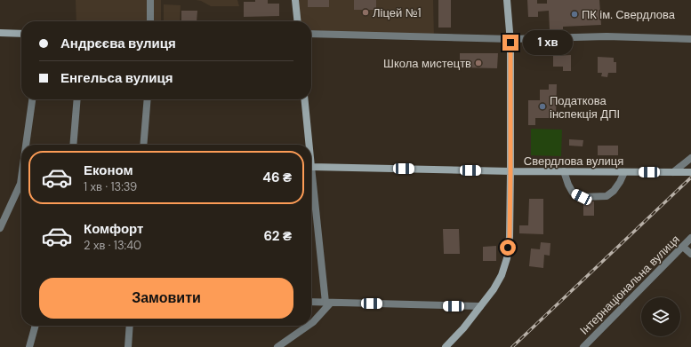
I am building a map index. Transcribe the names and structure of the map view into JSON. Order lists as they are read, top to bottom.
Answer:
{
  "streets": {
    "street": ["Свердлова вулиця", "Інтернаціональна вулиця"]
  },
  "places": [
    "Ліцей №1",
    "ПК ім. Свердлова",
    "Школа мистецтв",
    "Податкова інспекція ДПІ"
  ],
  "page": {
    "banner": ["Андрєєва вулиця", "Енгельса вулиця"],
    "bubble": "1 хв",
    "list": [
      {
        "name": "Економ",
        "note": "1 хв · 13:39",
        "value": "46 ₴"
      },
      {
        "name": "Комфорт",
        "note": "2 хв · 13:40",
        "value": "62 ₴"
      }
    ],
    "buttons": "Замовити"
  }
}
